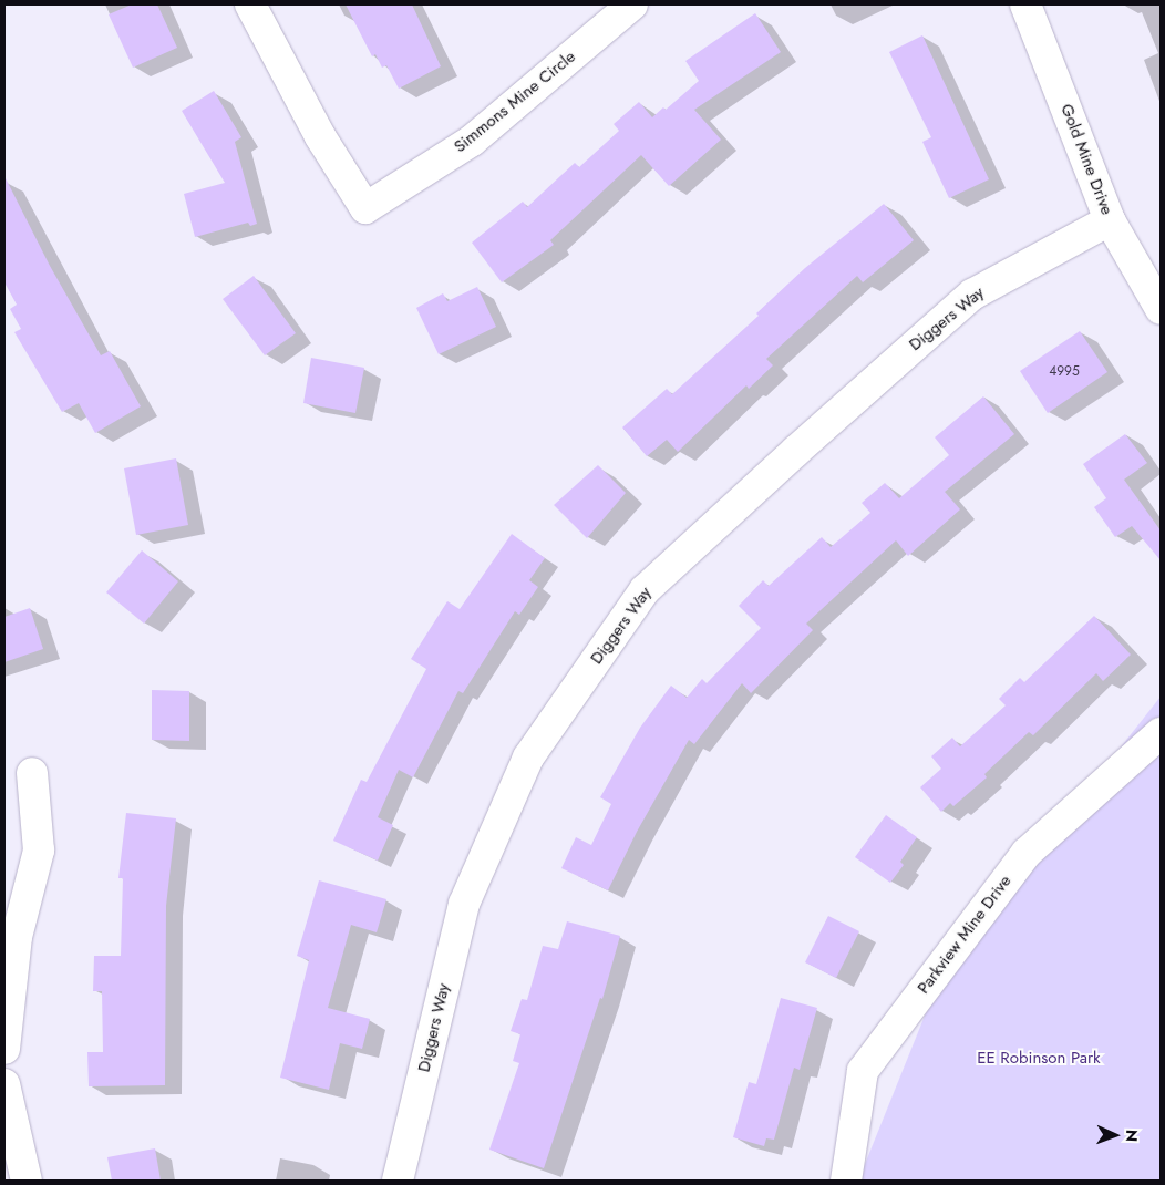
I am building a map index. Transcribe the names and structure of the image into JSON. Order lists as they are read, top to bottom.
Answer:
{
  "streets": {
    "street": [
      "Simmons Mine Circle",
      "Gold Mine Drive",
      "Diggers Way",
      "Parkview Mine Drive"
    ]
  },
  "crossings": [
    ["Gold Mine Drive", "Diggers Way"]
  ],
  "parks": ["EE Robinson Park"],
  "house_numbers": ["4995"],
  "north": "right"
}
